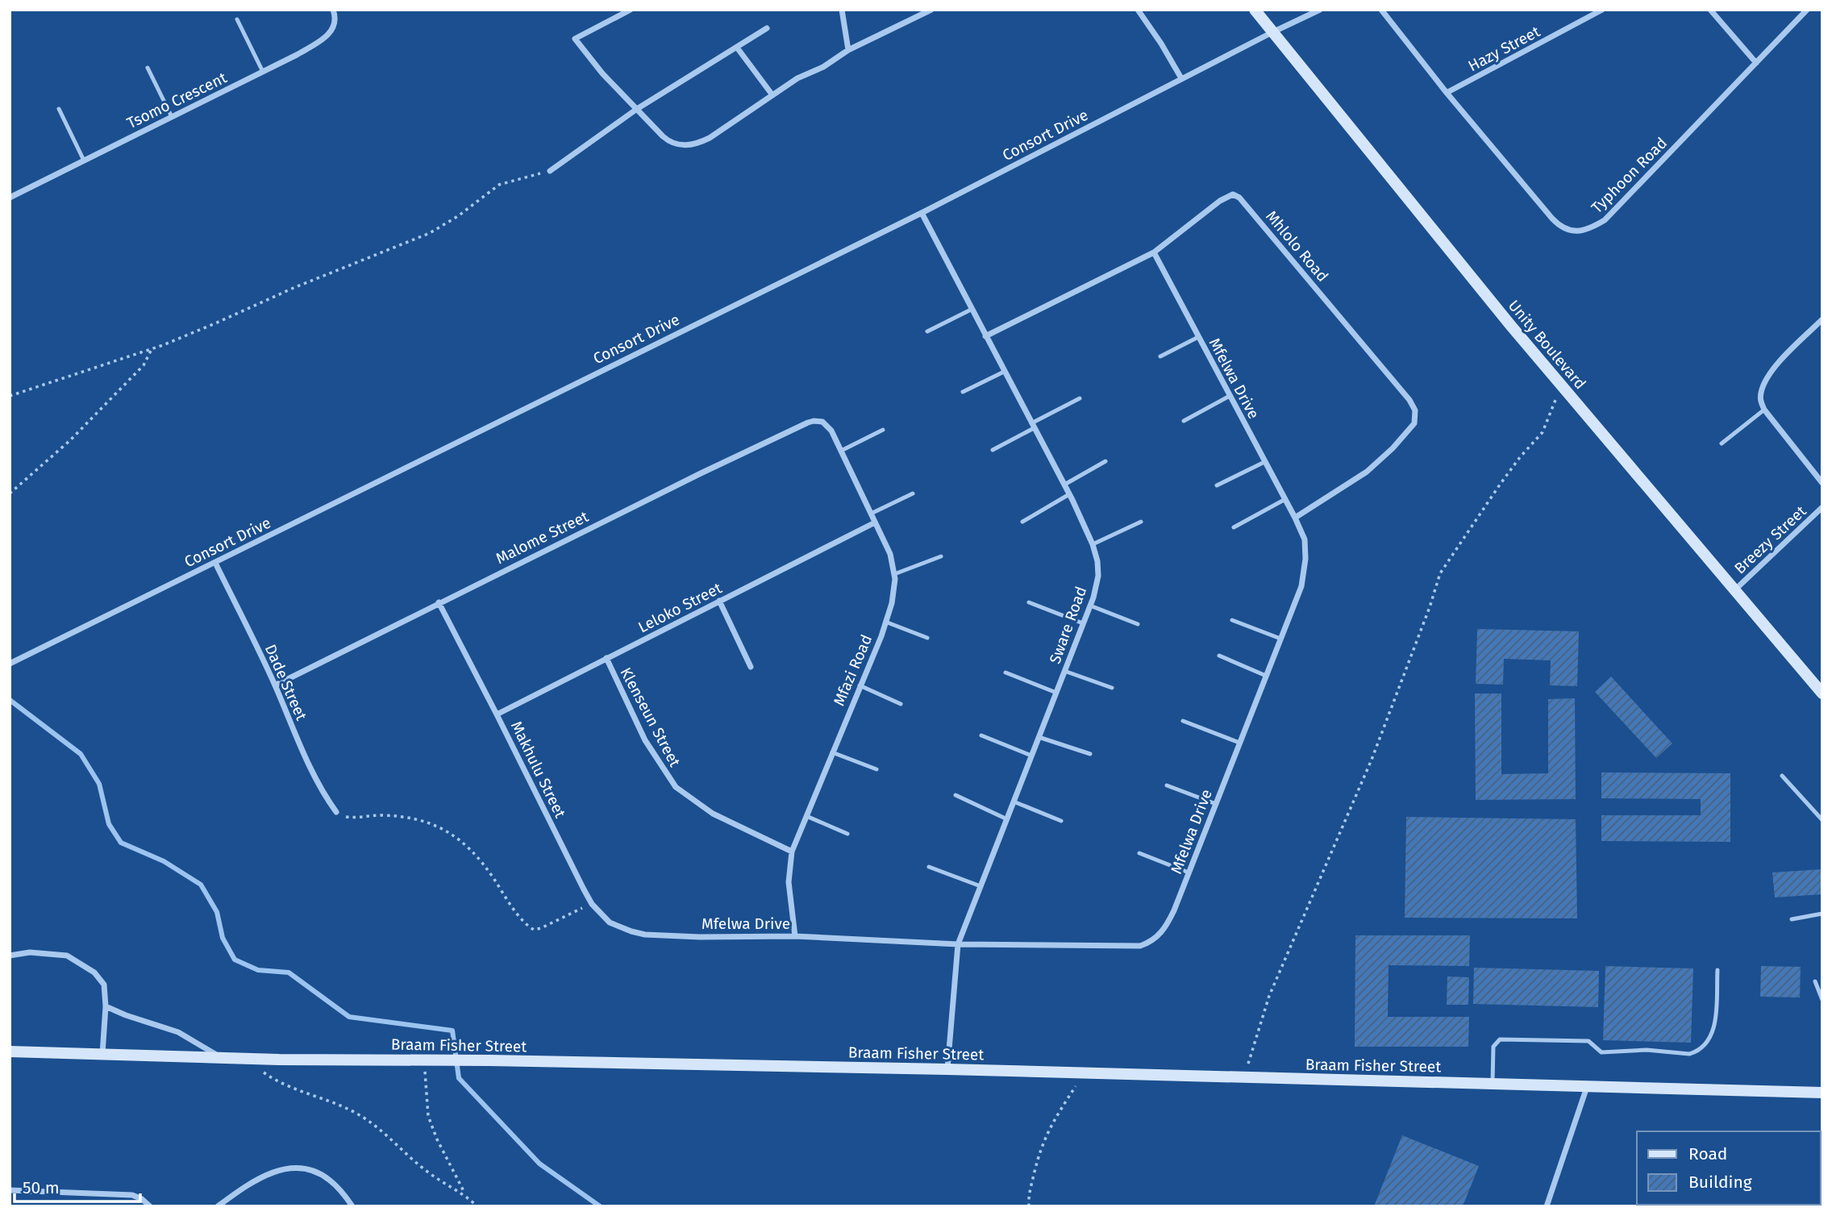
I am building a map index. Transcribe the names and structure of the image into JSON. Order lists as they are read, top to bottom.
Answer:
{
  "streets": {
    "street": [
      "Hazy Street",
      "Tsomo Crescent",
      "Consort Drive",
      "Typhoon Road",
      "Mhlolo Road",
      "Unity Boulevard",
      "Mfelwa Drive",
      "Malome Street",
      "Breezy Street",
      "Leloko Street",
      "Sware Road",
      "Mfazi Road",
      "Dade Street",
      "Klenseun Street",
      "Makhulu Street",
      "Braam Fisher Street"
    ]
  },
  "crossings": [
    ["Hazy Street", "Typhoon Road"],
    ["Consort Drive", "Unity Boulevard"],
    ["Consort Drive", "Sware Road"],
    ["Consort Drive", "Dade Street"],
    ["Mhlolo Road", "Mfelwa Drive"],
    ["Mhlolo Road", "Sware Road"],
    ["Unity Boulevard", "Breezy Street"],
    ["Mfelwa Drive", "Sware Road"],
    ["Mfelwa Drive", "Mfazi Road"],
    ["Mfelwa Drive", "Makhulu Street"],
    ["Malome Street", "Mfazi Road"],
    ["Malome Street", "Dade Street"],
    ["Malome Street", "Makhulu Street"],
    ["Leloko Street", "Mfazi Road"],
    ["Leloko Street", "Klenseun Street"],
    ["Leloko Street", "Makhulu Street"],
    ["Sware Road", "Braam Fisher Street"],
    ["Mfazi Road", "Klenseun Street"]
  ],
  "legend": ["Road", "Building"],
  "scale_bar": "50 m"
}
